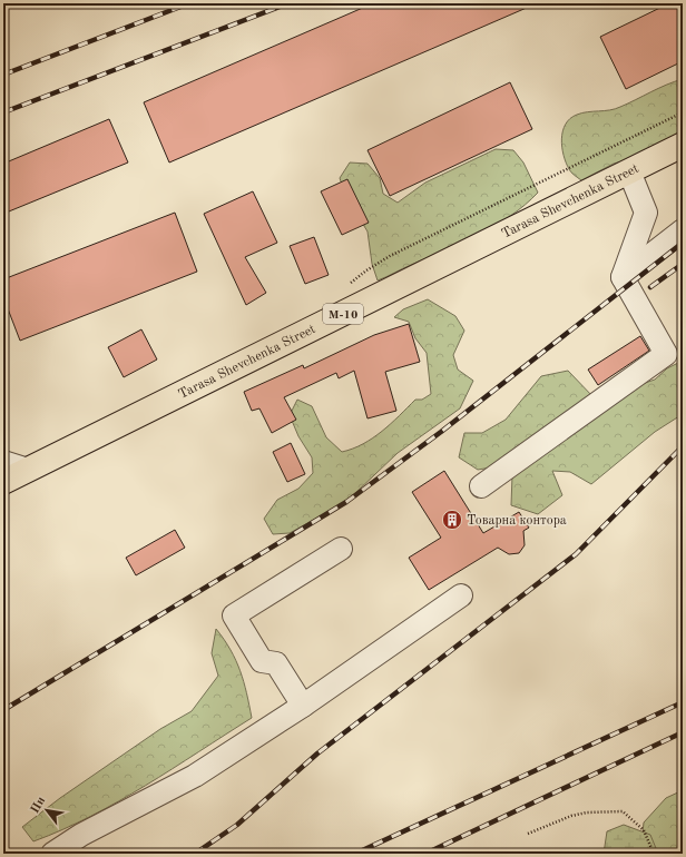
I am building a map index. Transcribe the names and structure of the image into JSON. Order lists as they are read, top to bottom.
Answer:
{
  "streets": {
    "main road": ["Tarasa Shevchenka Street", "М-10"]
  },
  "places": {
    "building": ["Товарна контора"]
  },
  "north": "top left"
}
